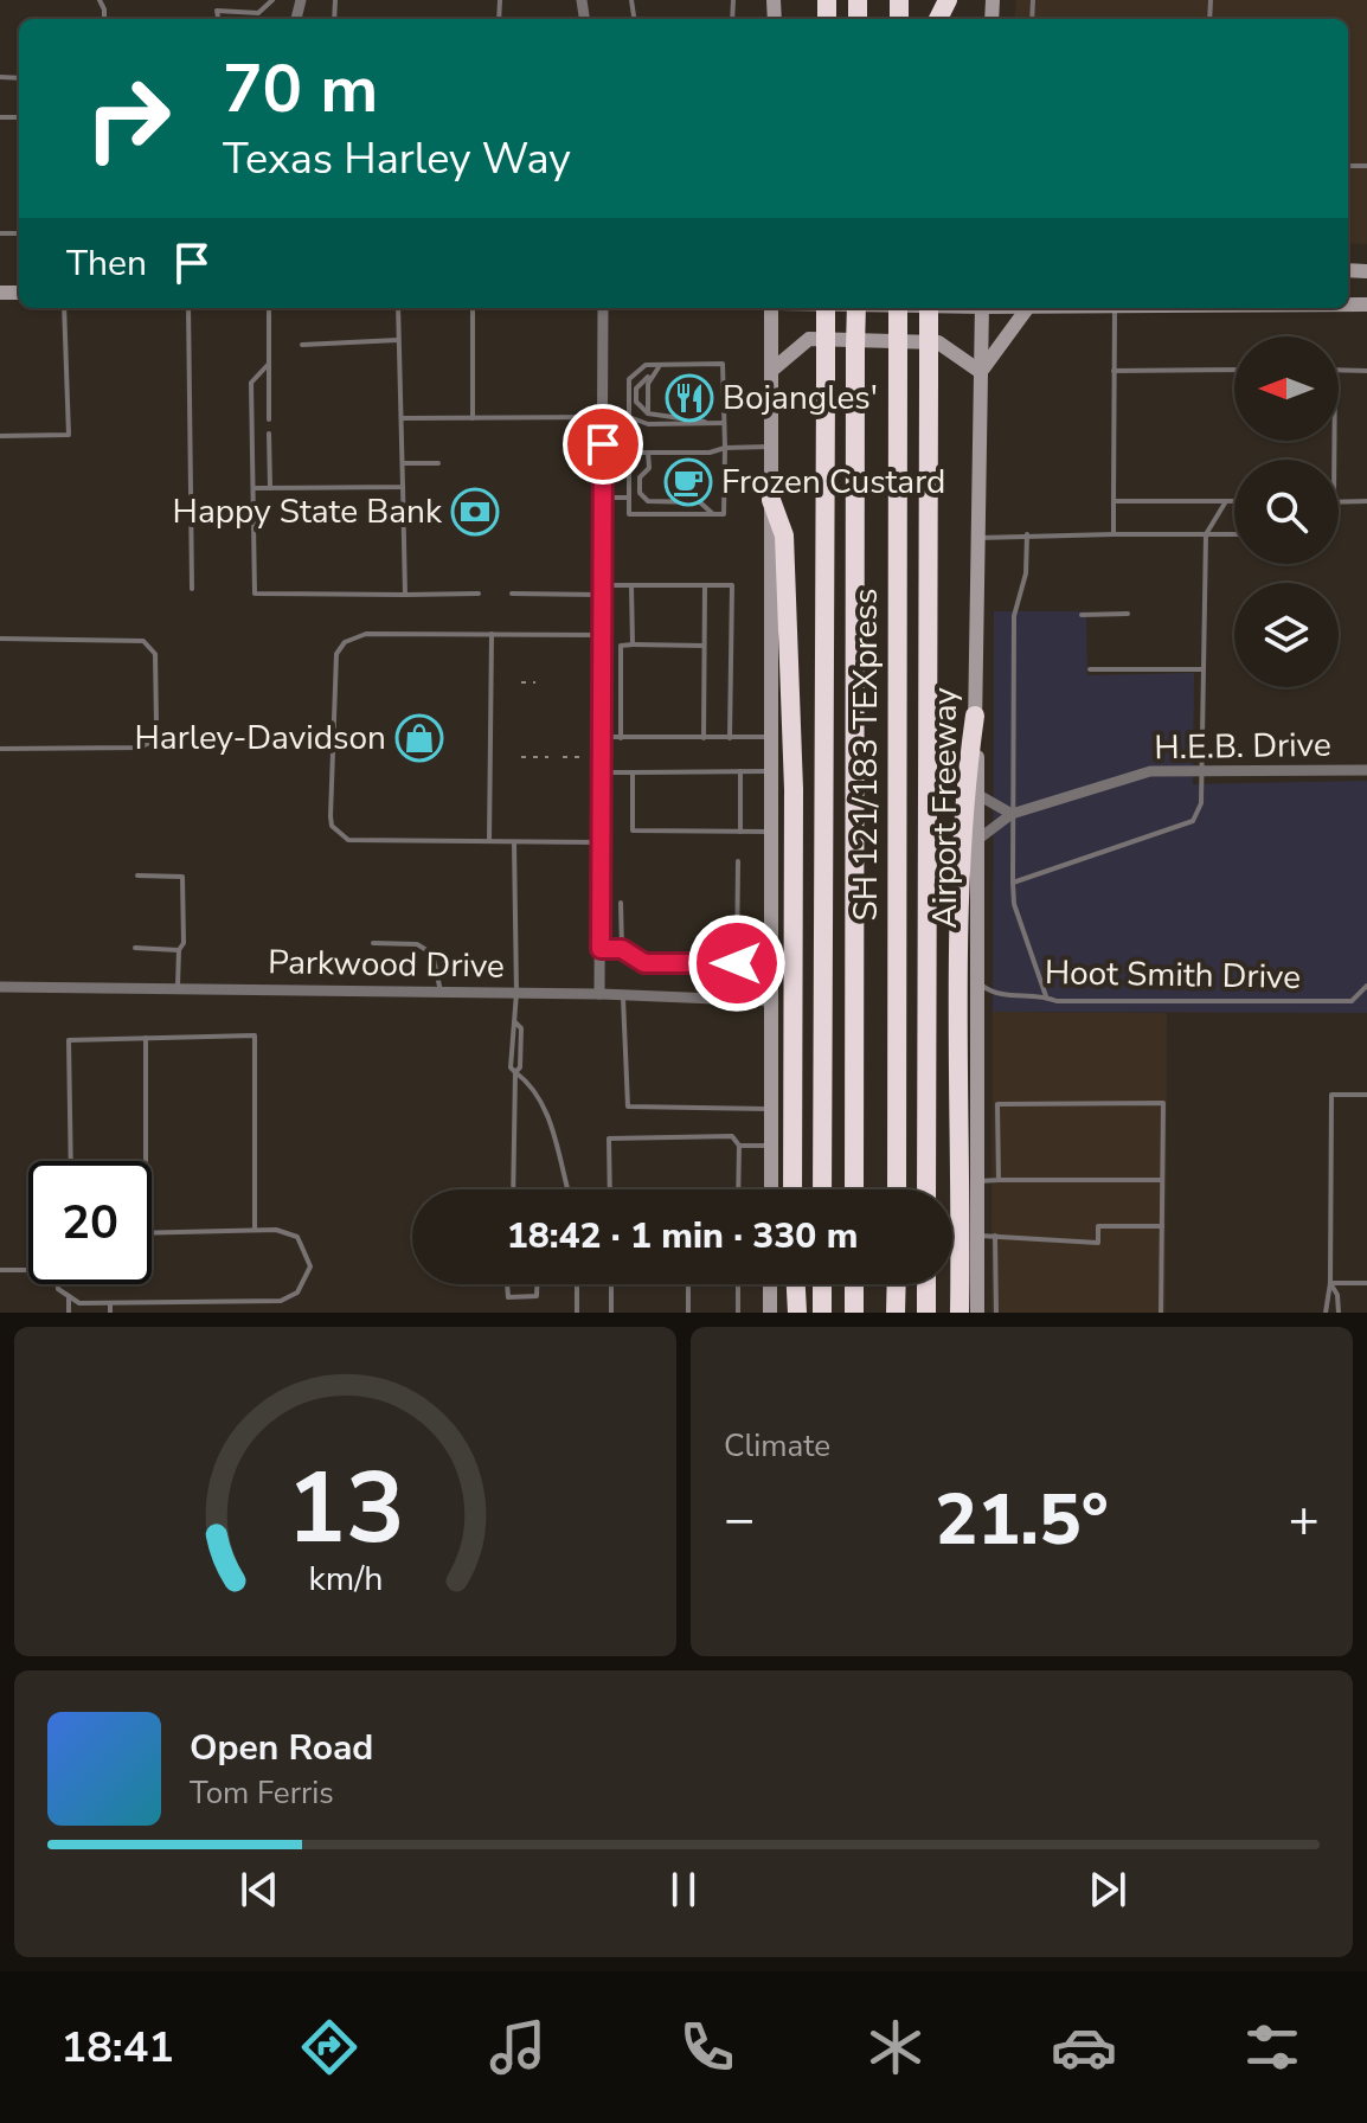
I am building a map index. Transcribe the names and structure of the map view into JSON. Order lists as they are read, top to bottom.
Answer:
{
  "streets": {
    "highway": ["SH 121/183 TEXpress", "Airport Freeway"],
    "street": ["H.E.B. Drive", "Parkwood Drive"],
    "lane": ["Hoot Smith Drive"]
  },
  "crossings": [
    ["H.E.B. Drive", "Airport Freeway"],
    ["Airport Freeway", "Hoot Smith Drive"]
  ],
  "places": {
    "restaurant": ["Bojangles'"],
    "cafe": ["Frozen Custard"],
    "bank": ["Happy State Bank"],
    "shop": ["Harley-Davidson"]
  },
  "north": "left",
  "page": {
    "turn": ["70 m", "Texas Harley Way"],
    "then": "Then",
    "limit": "20",
    "trip": "18:42 · 1 min · 330 m",
    "tile": "Climate",
    "heat": ["−", "21.5°", "+"],
    "song": ["Open Road", "Tom Ferris"],
    "tabs": "18:41",
    "gauge": ["13", "km/h"]
  }
}
